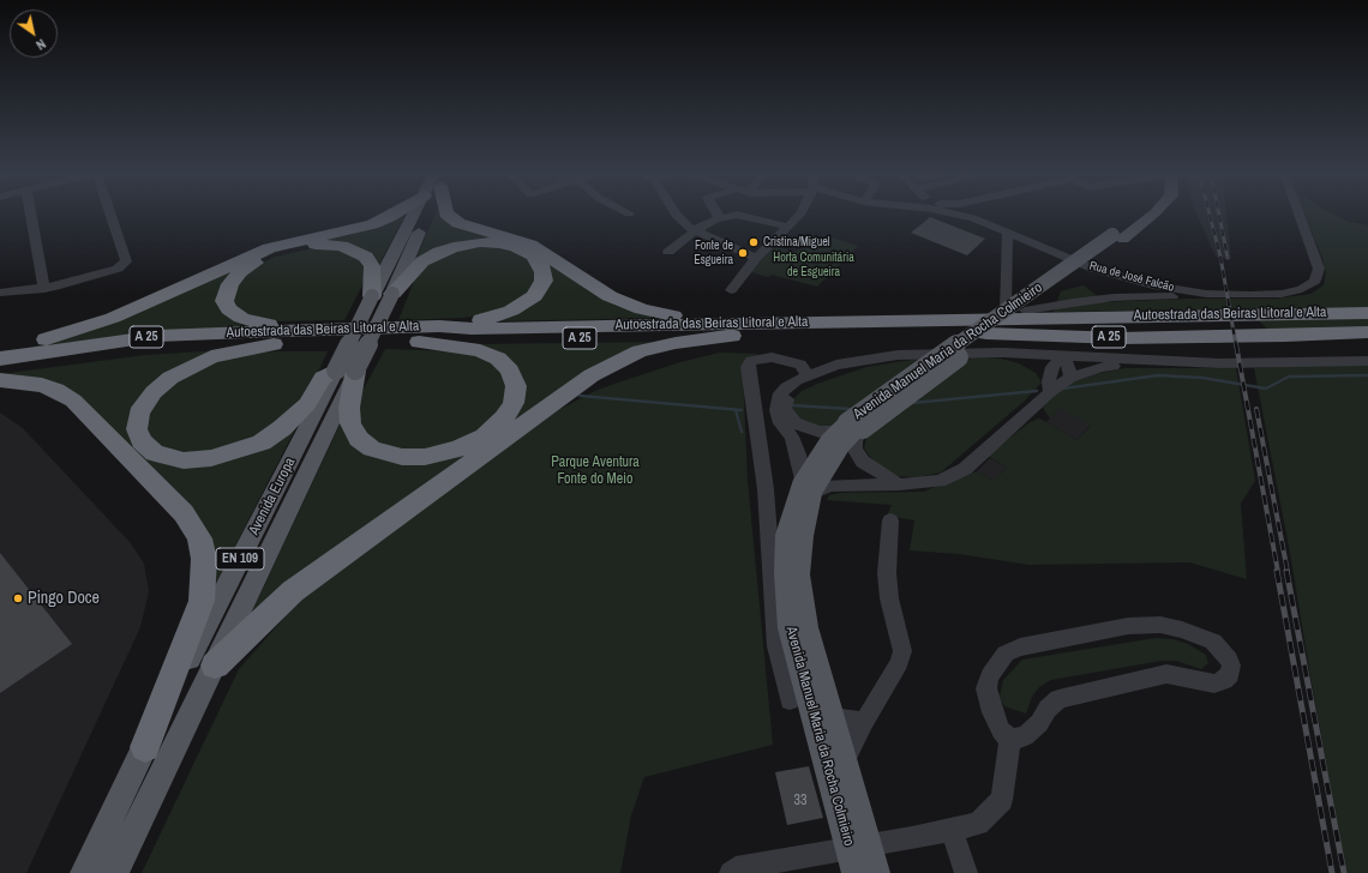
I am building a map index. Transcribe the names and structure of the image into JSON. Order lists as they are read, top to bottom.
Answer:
{
  "streets": {
    "highway": ["Autoestrada das Beiras Litoral e Alta", "A 25"],
    "main road": ["Avenida Manuel Maria da Rocha Colmieiro", "Avenida Europa", "EN 109"],
    "street": ["Rua de José Falcão"]
  },
  "parks": ["Horta Comunitária de Esgueira", "Parque Aventura Fonte do Meio"],
  "places": ["Cristina/Miguel", "Fonte de Esgueira", "Pingo Doce"],
  "house_numbers": ["33"],
  "north": "bottom right"
}
